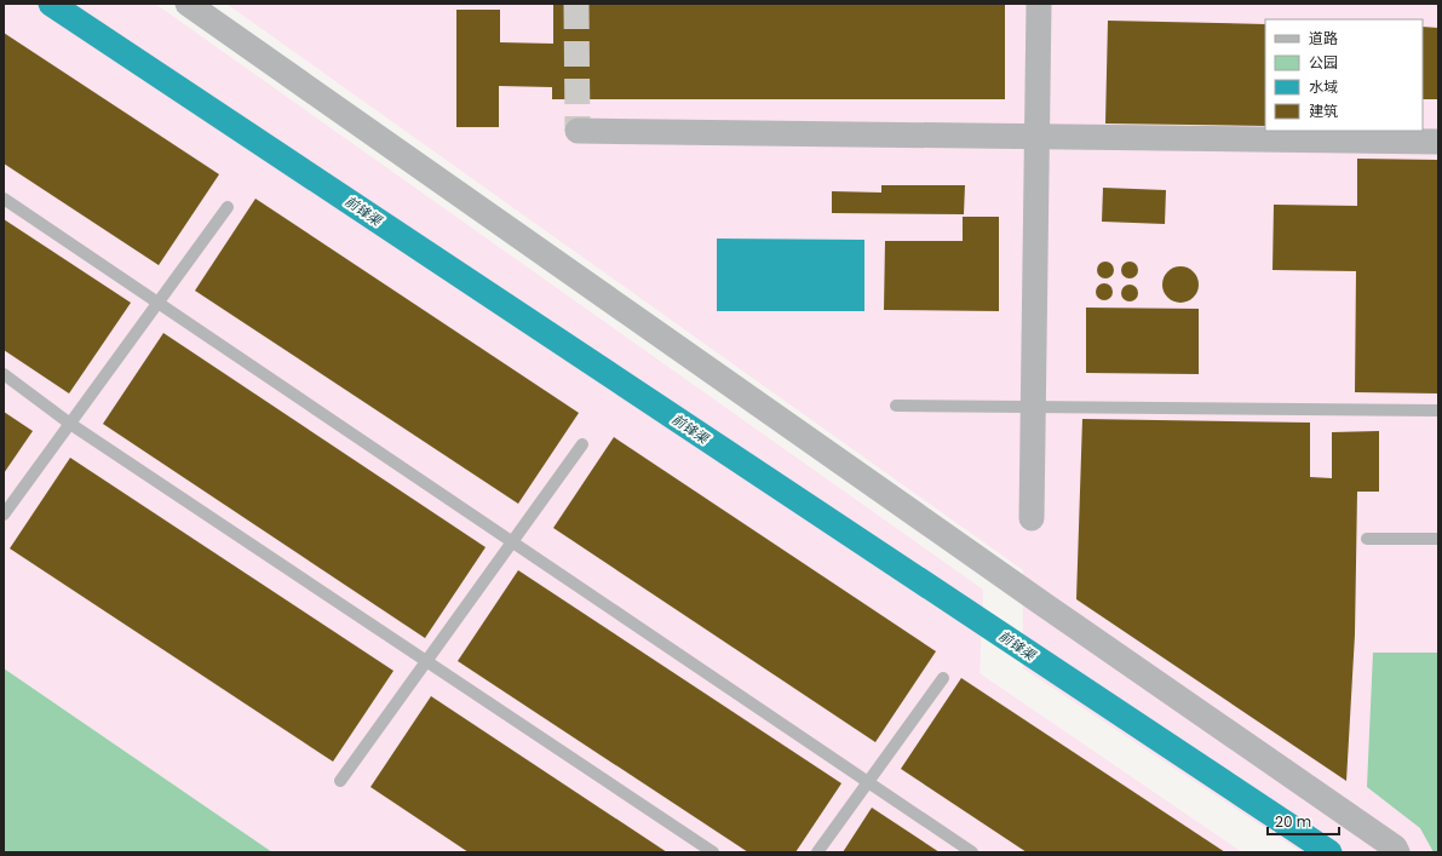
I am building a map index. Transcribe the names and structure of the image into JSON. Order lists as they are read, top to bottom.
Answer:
{
  "water": ["前锋渠"],
  "legend": [
    "道路",
    "公园",
    "水域",
    "建筑"
  ],
  "scale_bar": "20 m"
}
